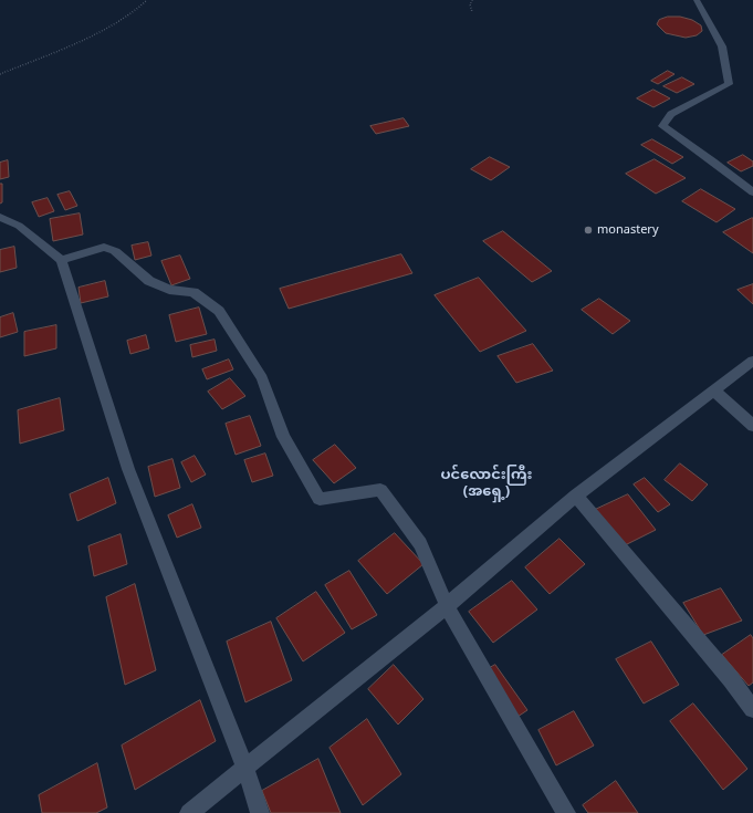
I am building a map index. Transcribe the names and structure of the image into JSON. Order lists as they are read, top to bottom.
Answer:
{
  "districts": ["ပင်လောင်းကြီး (အရှေ့)"],
  "places": ["monastery"]
}
